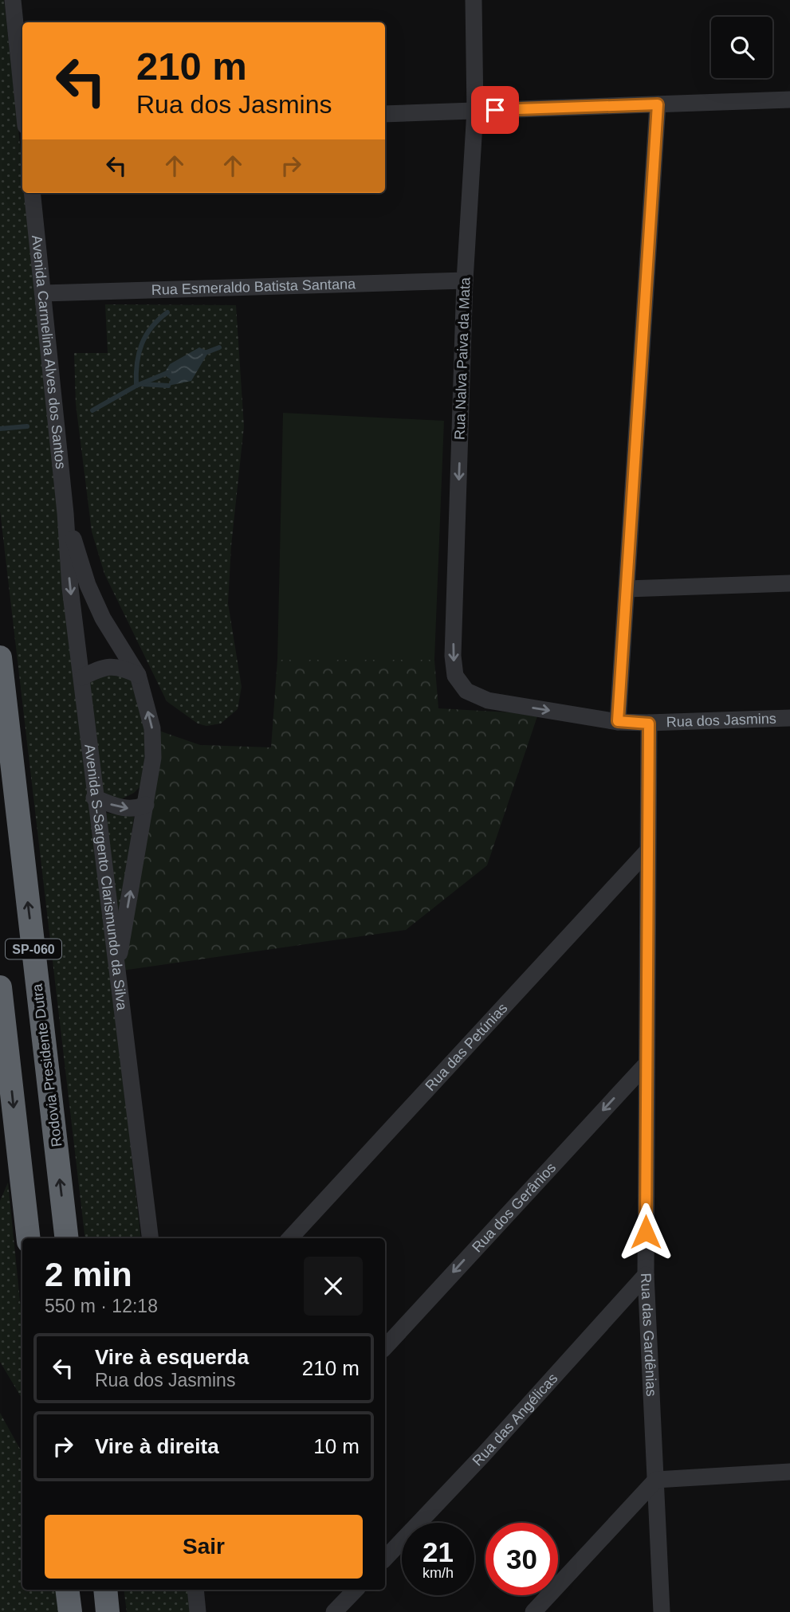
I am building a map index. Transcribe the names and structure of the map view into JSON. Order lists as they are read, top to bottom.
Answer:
{
  "streets": {
    "highway": ["SP-060", "Rodovia Presidente Dutra"],
    "street": [
      "Rua Esmeraldo Batista Santana",
      "Avenida Carmelina Alves dos Santos",
      "Rua Nalva Paiva da Mata",
      "Rua dos Jasmins",
      "Avenida S-Sargento Clarismundo da Silva",
      "Rua das Petúnias",
      "Rua dos Gerânios",
      "Rua das Gardênias",
      "Rua das Angélicas"
    ]
  },
  "crossings": [
    ["Rua Esmeraldo Batista Santana", "Avenida Carmelina Alves dos Santos"],
    ["Rua Esmeraldo Batista Santana", "Rua Nalva Paiva da Mata"],
    ["Avenida Carmelina Alves dos Santos", "Avenida S-Sargento Clarismundo da Silva"],
    ["Rua Nalva Paiva da Mata", "Rua dos Jasmins"],
    ["Rua dos Jasmins", "Rua das Gardênias"],
    ["Rua das Petúnias", "Rua das Gardênias"],
    ["Rua dos Gerânios", "Rua das Gardênias"],
    ["Rua das Gardênias", "Rua das Angélicas"]
  ],
  "one_way": ["Rua Nalva Paiva da Mata", "Rua dos Jasmins", "Rua dos Gerânios"],
  "page": {
    "turn": ["210 m", "Rua dos Jasmins"],
    "heading": ["2 min", "550 m · 12:18"],
    "list": [
      {
        "name": "Vire à esquerda",
        "note": "Rua dos Jasmins",
        "value": "210 m"
      },
      {
        "name": "Vire à direita",
        "value": "10 m"
      }
    ],
    "buttons": "Sair",
    "speed": "21 km/h",
    "limit": "30"
  }
}
